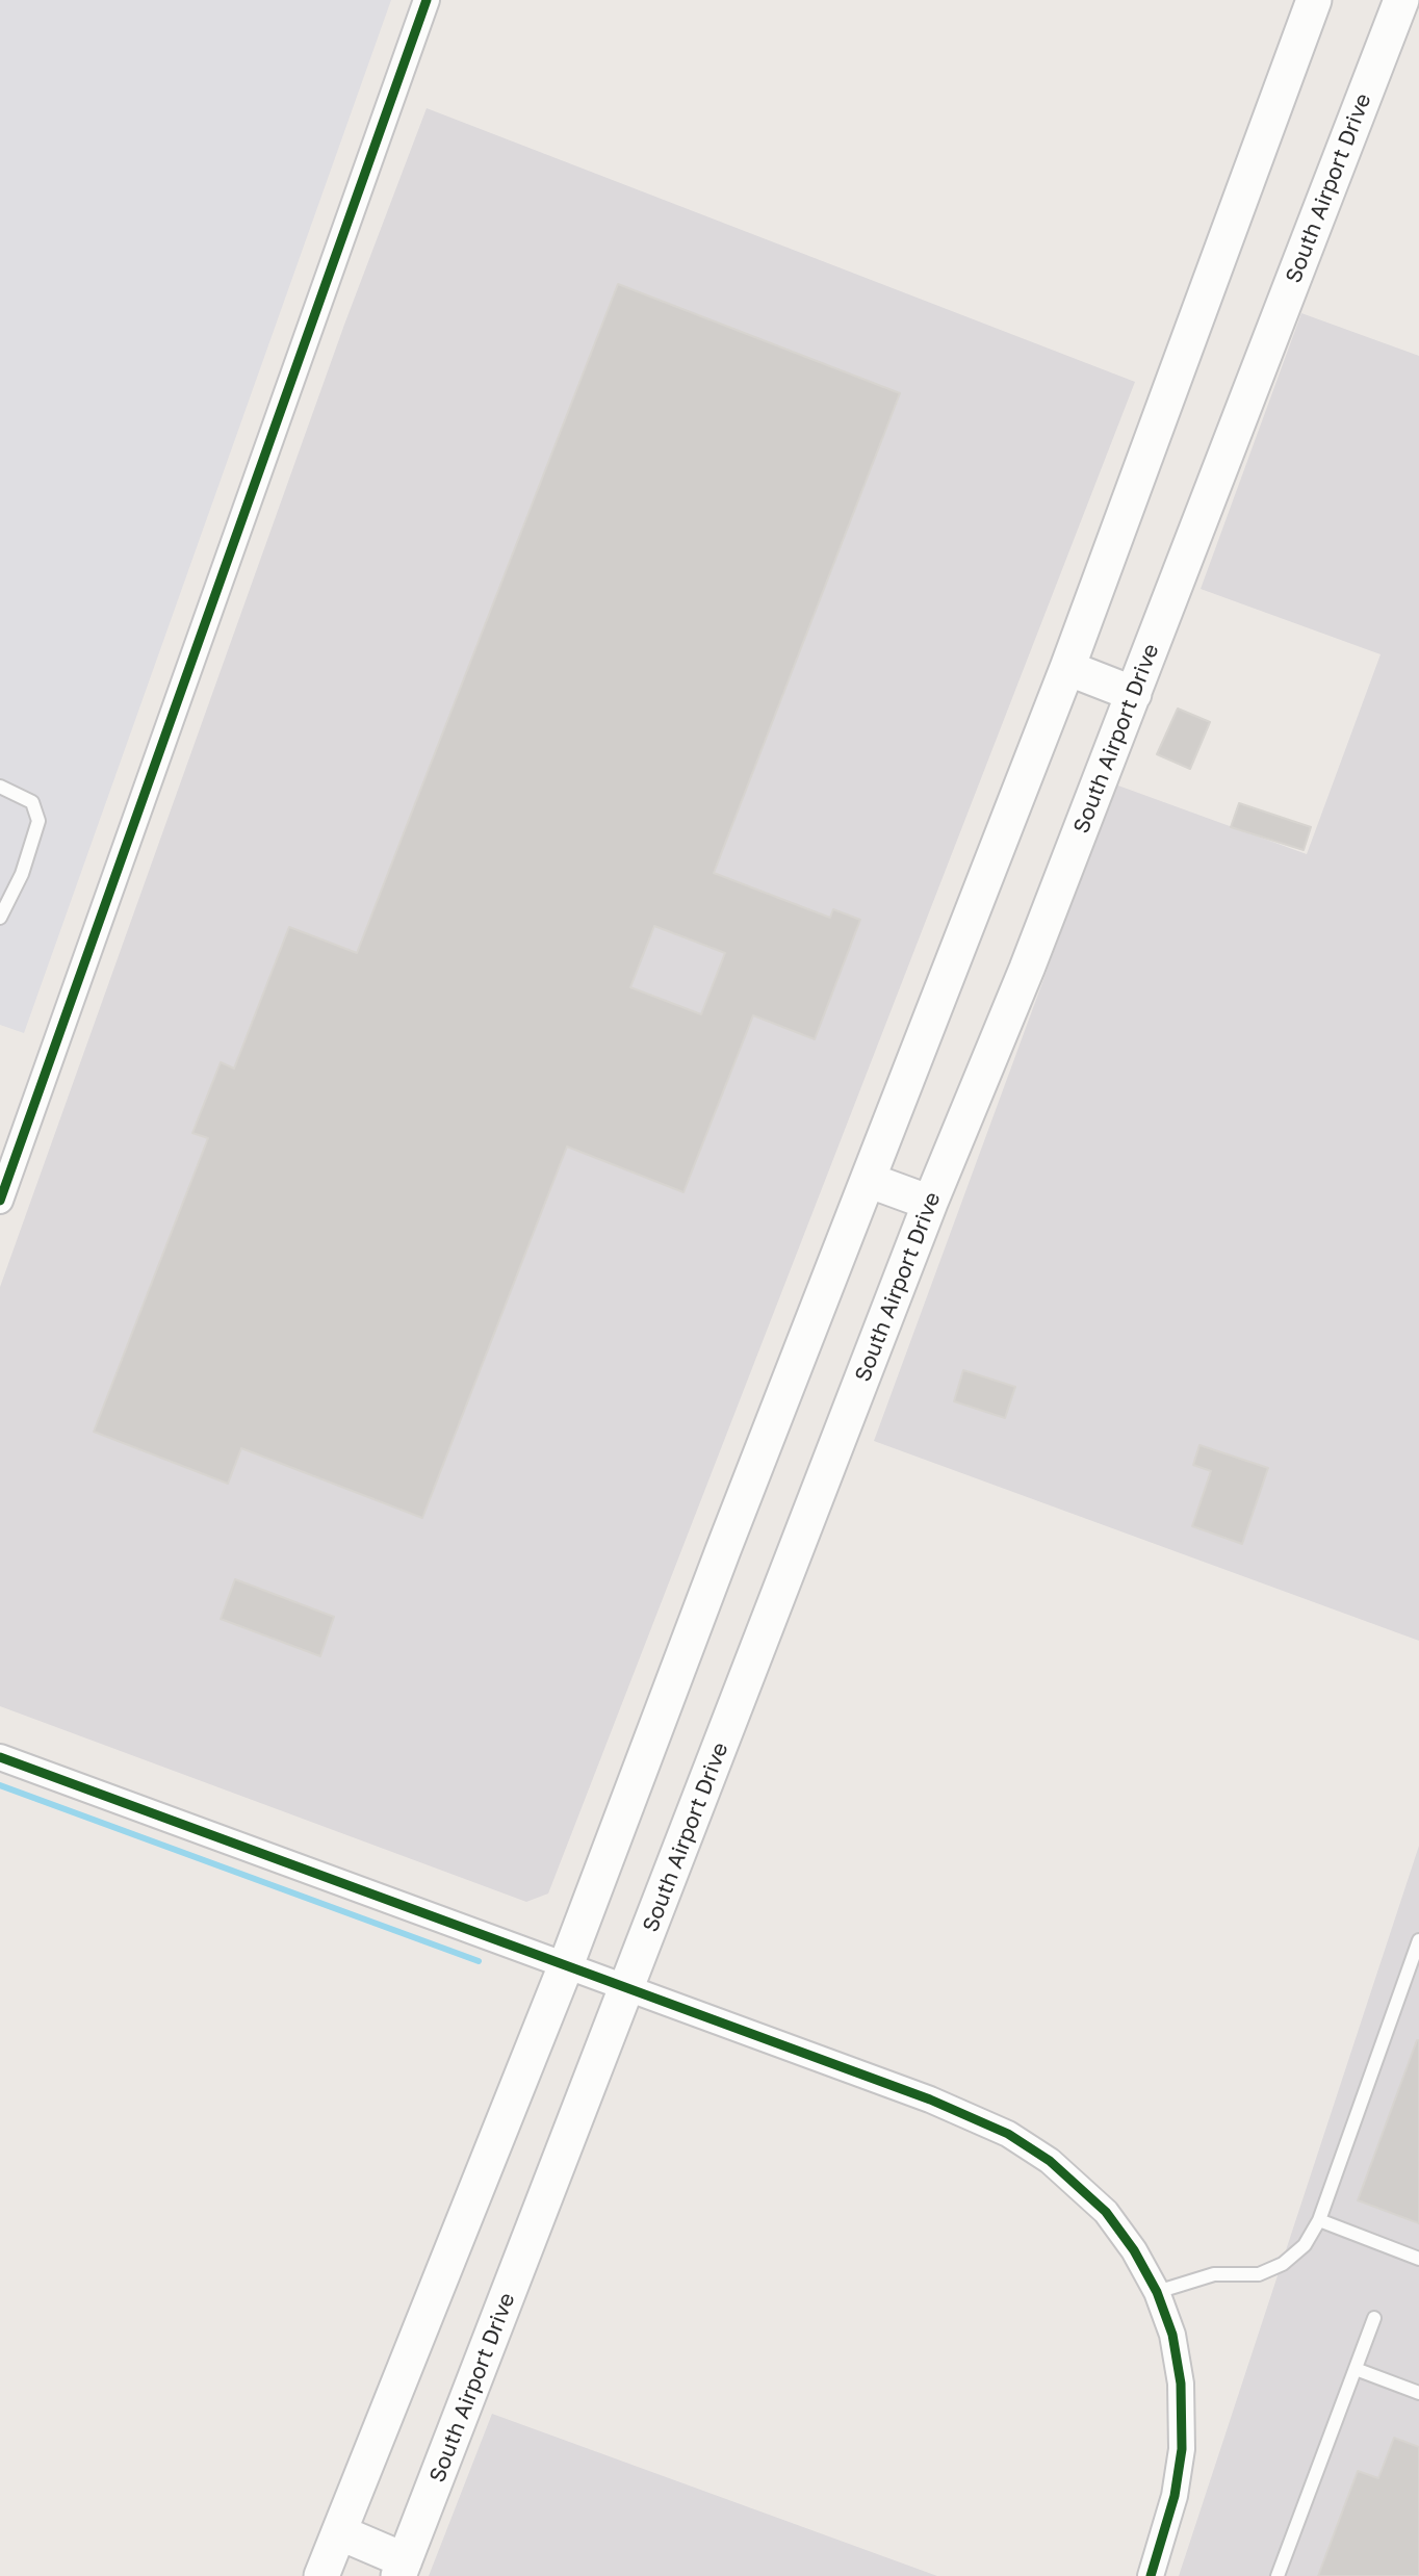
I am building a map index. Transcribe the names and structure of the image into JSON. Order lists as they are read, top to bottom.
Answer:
{
  "streets": {
    "main road": ["South Airport Drive"]
  }
}
